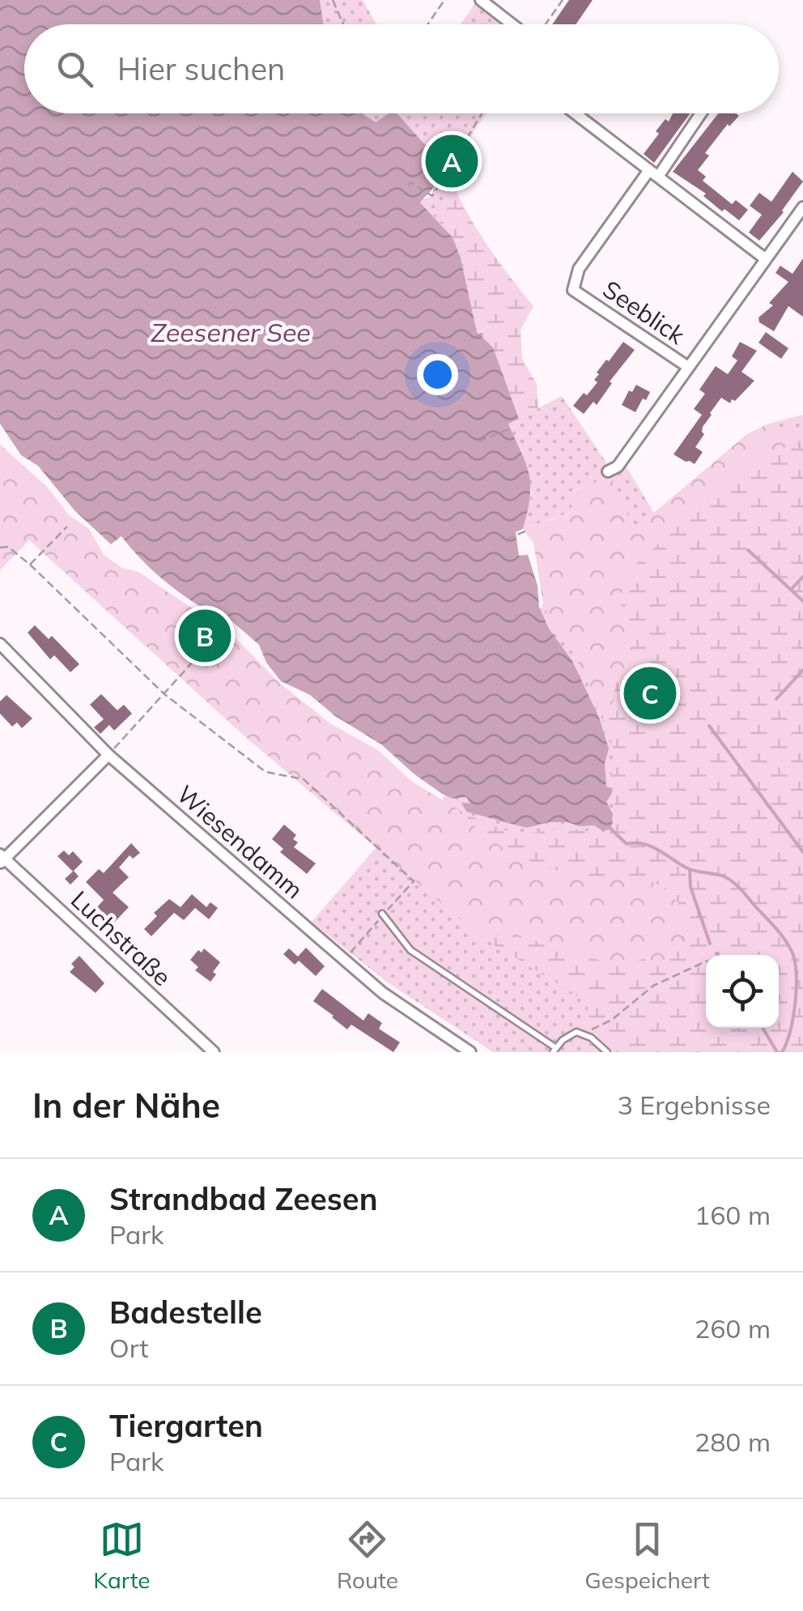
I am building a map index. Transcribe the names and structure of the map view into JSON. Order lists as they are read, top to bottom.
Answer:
{
  "streets": {
    "street": ["Seeblick", "Wiesendamm", "Luchstraße"]
  },
  "water": ["Zeesener See"],
  "page": {
    "search": "Hier suchen",
    "pins": ["A", "B", "C"],
    "heading": ["In der Nähe", "3 Ergebnisse"],
    "list": [
      {
        "mark": "A",
        "name": "Strandbad Zeesen",
        "note": "Park",
        "value": "160 m"
      },
      {
        "mark": "B",
        "name": "Badestelle",
        "note": "Ort",
        "value": "260 m"
      },
      {
        "mark": "C",
        "name": "Tiergarten",
        "note": "Park",
        "value": "280 m"
      }
    ],
    "nav": ["Karte", "Route", "Gespeichert"]
  }
}
